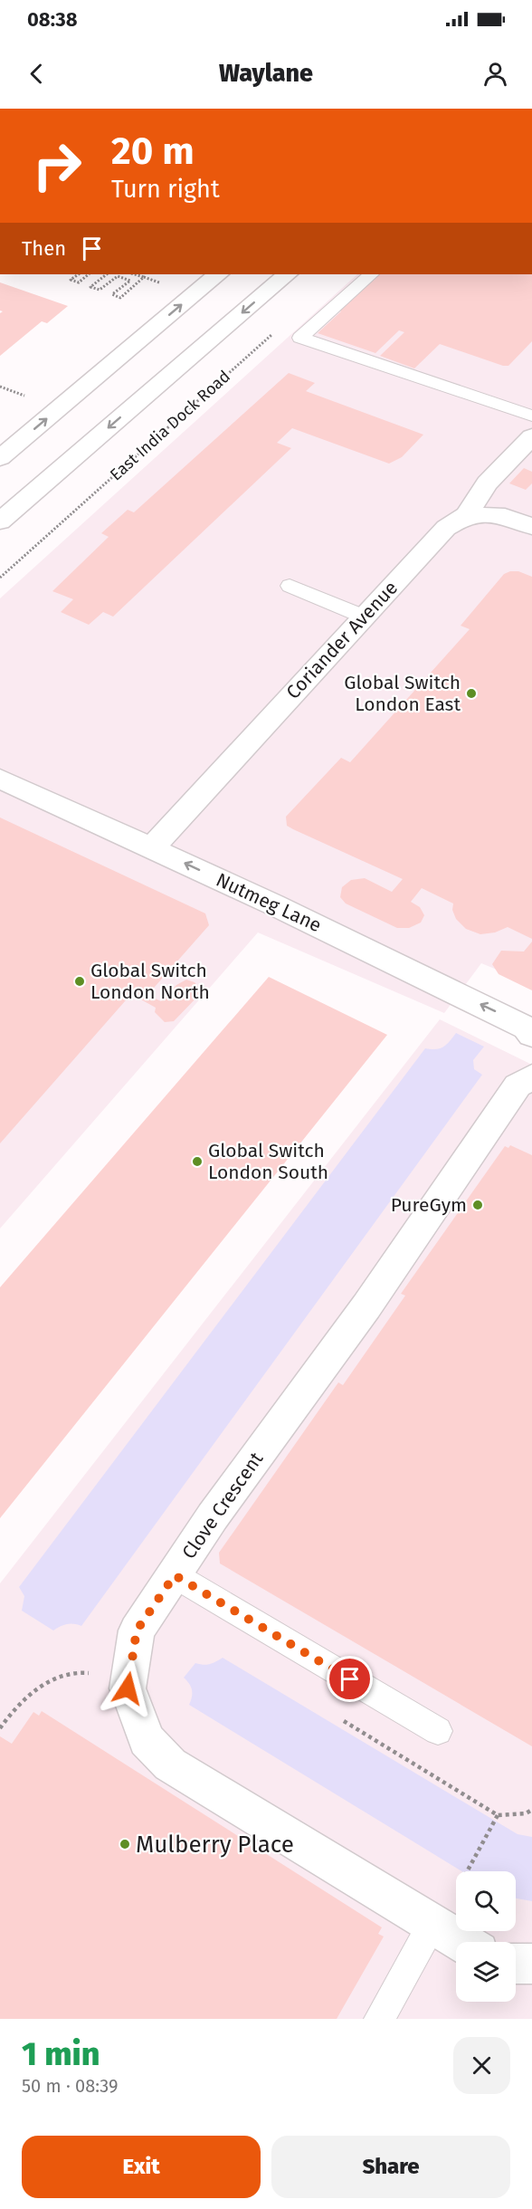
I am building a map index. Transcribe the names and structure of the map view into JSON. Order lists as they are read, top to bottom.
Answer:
{
  "streets": {
    "main road": [
      "East India Dock Road",
      "Coriander Avenue",
      "Nutmeg Lane",
      "Clove Crescent"
    ]
  },
  "crossings": [
    ["Coriander Avenue", "Nutmeg Lane"]
  ],
  "one_way": ["Nutmeg Lane"],
  "places": [
    "Global Switch London East",
    "Global Switch London North",
    "Global Switch London South",
    "PureGym",
    "Mulberry Place"
  ],
  "page": {
    "status": "08:38",
    "header": "Waylane",
    "turn": ["20 m", "Turn right"],
    "then": "Then",
    "heading": ["1 min", "50 m · 08:39"],
    "buttons": ["Exit", "Share"]
  }
}
